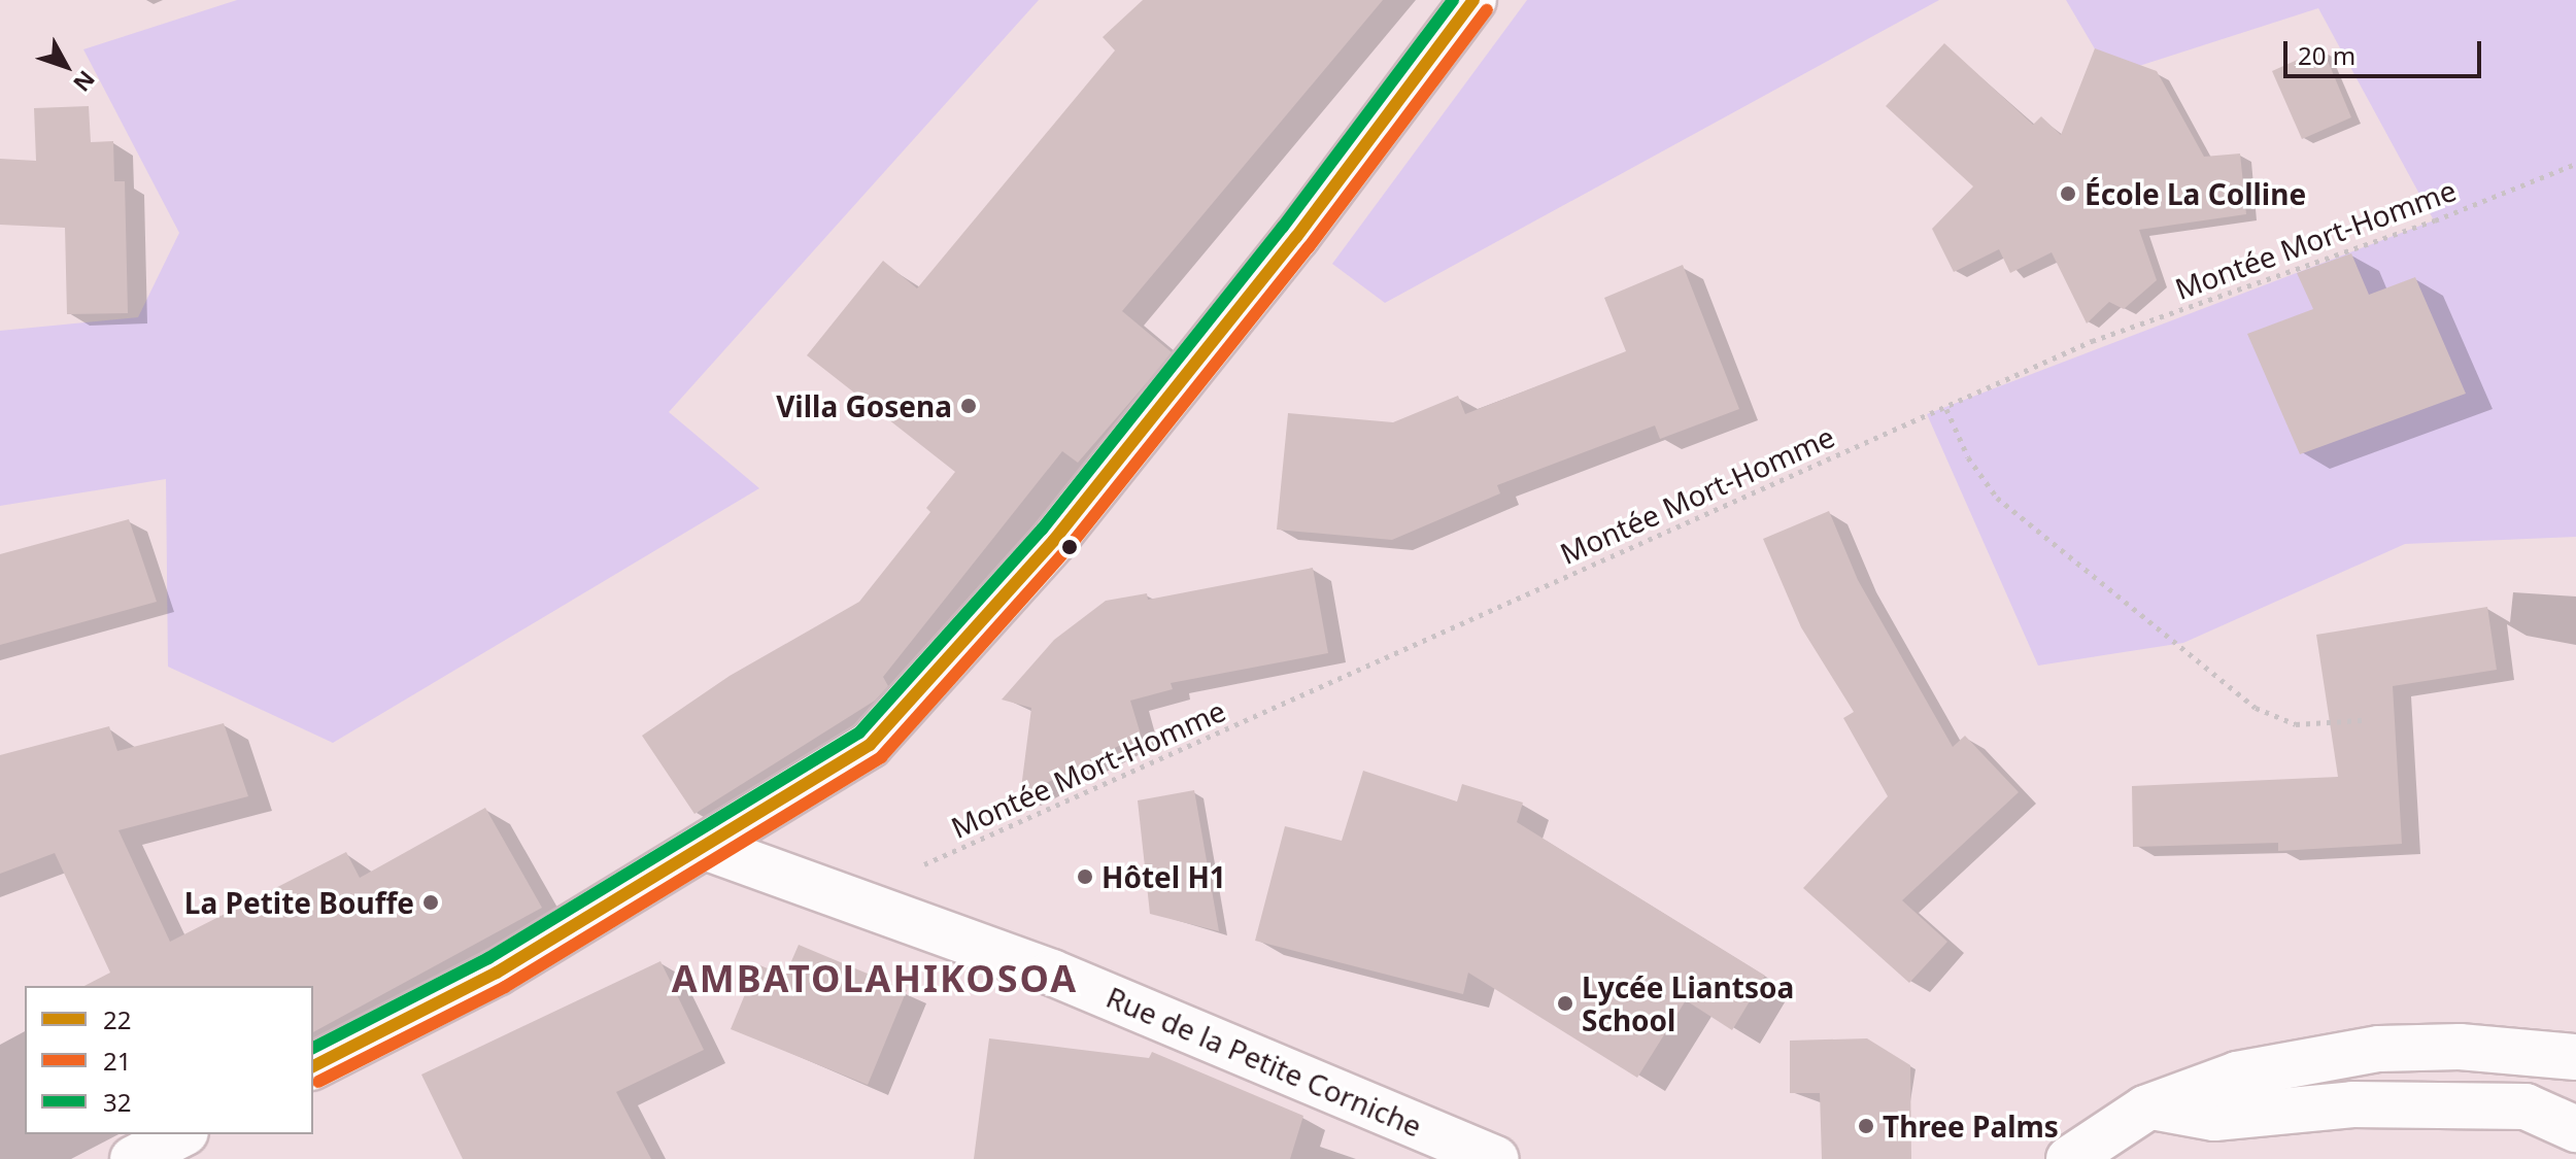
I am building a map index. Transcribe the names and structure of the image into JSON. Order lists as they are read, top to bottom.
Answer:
{
  "streets": {
    "street": ["Rue de la Petite Corniche"],
    "path": ["Montée Mort-Homme"]
  },
  "crossings": [
    ["Montée Mort-Homme", "Rue de la Petite Corniche"]
  ],
  "districts": ["AMBATOLAHIKOSOA"],
  "places": [
    "École La Colline",
    "Villa Gosena",
    "Hôtel H1",
    "La Petite Bouffe",
    "Lycée Liantsoa School",
    "Three Palms"
  ],
  "lines": ["transit line 22", "transit line 32", "transit line 21"],
  "legend": ["22", "21", "32"],
  "scale_bar": "20 m",
  "north": "bottom right"
}
